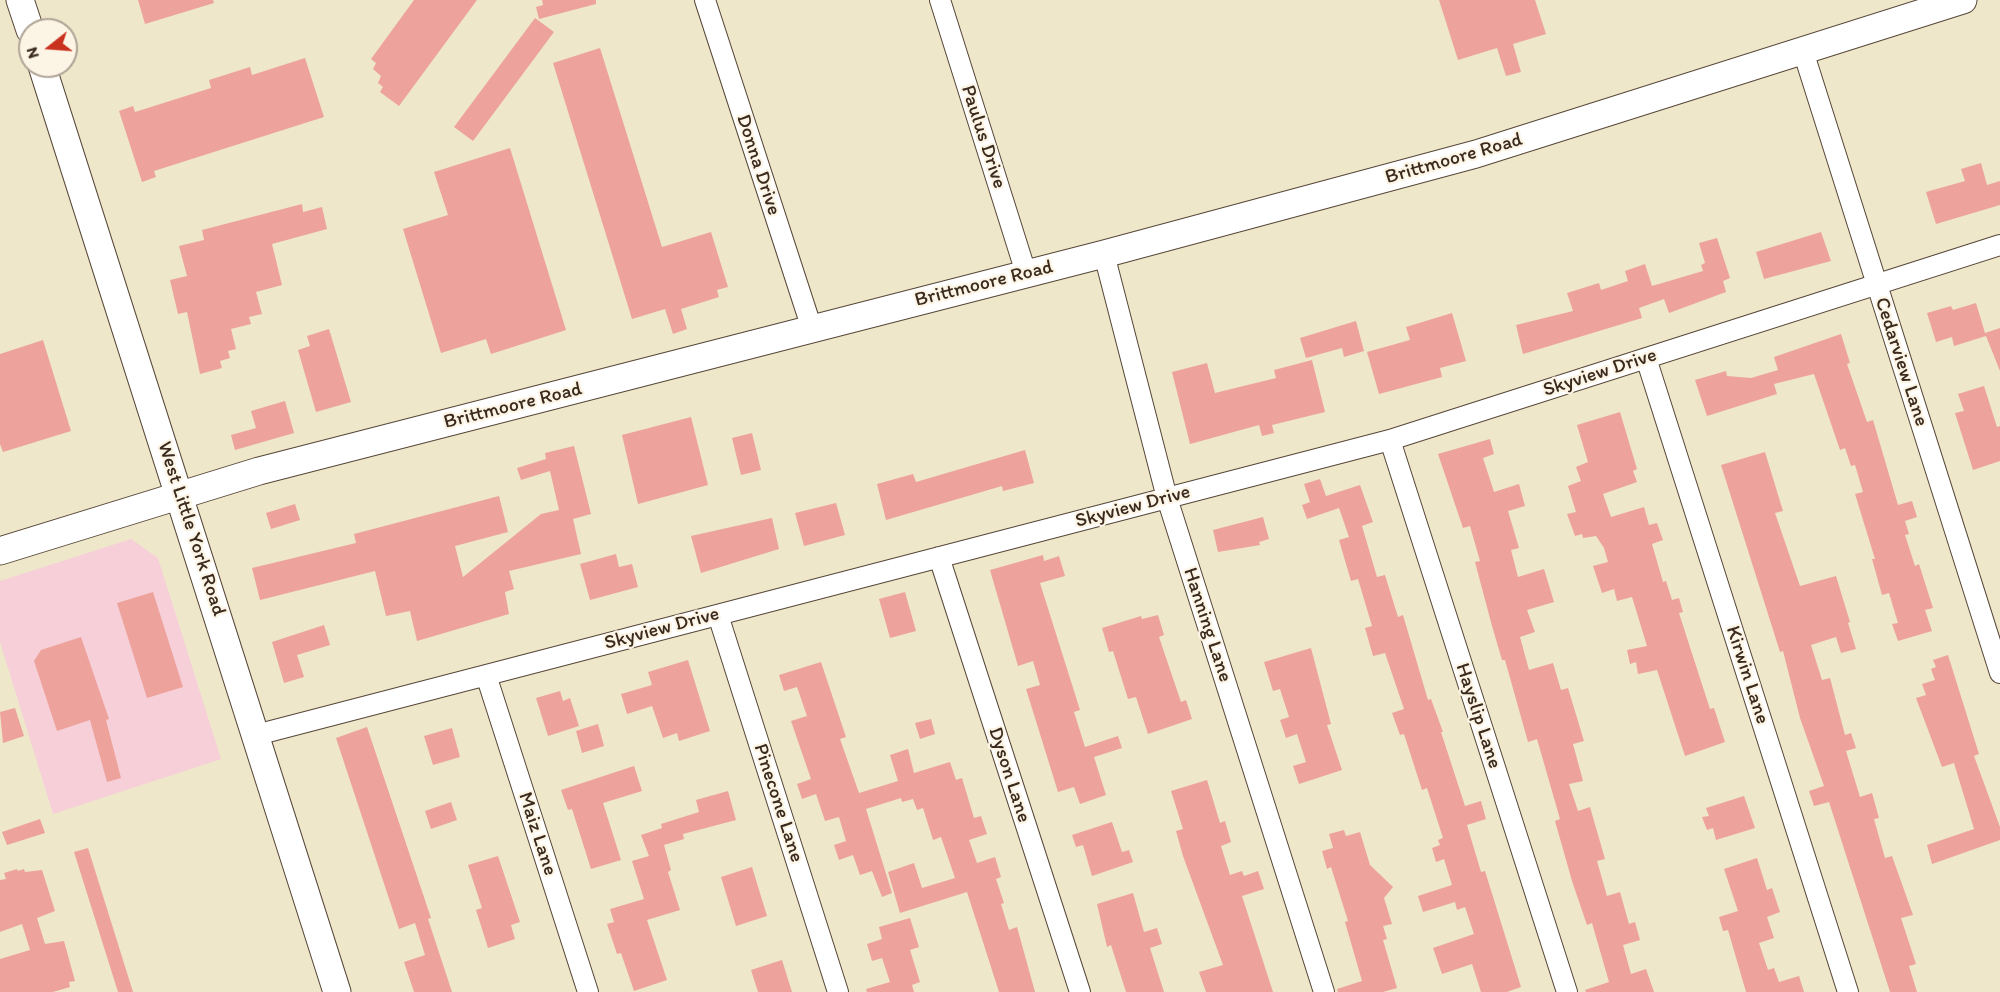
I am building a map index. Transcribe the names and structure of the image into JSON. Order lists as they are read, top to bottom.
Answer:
{
  "streets": {
    "main road": ["Brittmoore Road", "West Little York Road"],
    "street": [
      "Paulus Drive",
      "Donna Drive",
      "Cedarview Lane",
      "Skyview Drive",
      "Hanning Lane",
      "Kirwin Lane",
      "Hayslip Lane",
      "Dyson Lane",
      "Pinecone Lane",
      "Maiz Lane"
    ]
  },
  "crossings": [
    ["Paulus Drive", "Brittmoore Road"],
    ["Brittmoore Road", "Donna Drive"],
    ["Brittmoore Road", "Cedarview Lane"],
    ["Brittmoore Road", "West Little York Road"],
    ["Brittmoore Road", "Hanning Lane"],
    ["Cedarview Lane", "Skyview Drive"],
    ["Skyview Drive", "West Little York Road"],
    ["Skyview Drive", "Hanning Lane"],
    ["Skyview Drive", "Kirwin Lane"],
    ["Skyview Drive", "Hayslip Lane"],
    ["Skyview Drive", "Dyson Lane"],
    ["Skyview Drive", "Pinecone Lane"],
    ["Skyview Drive", "Maiz Lane"]
  ],
  "north": "left"
}
